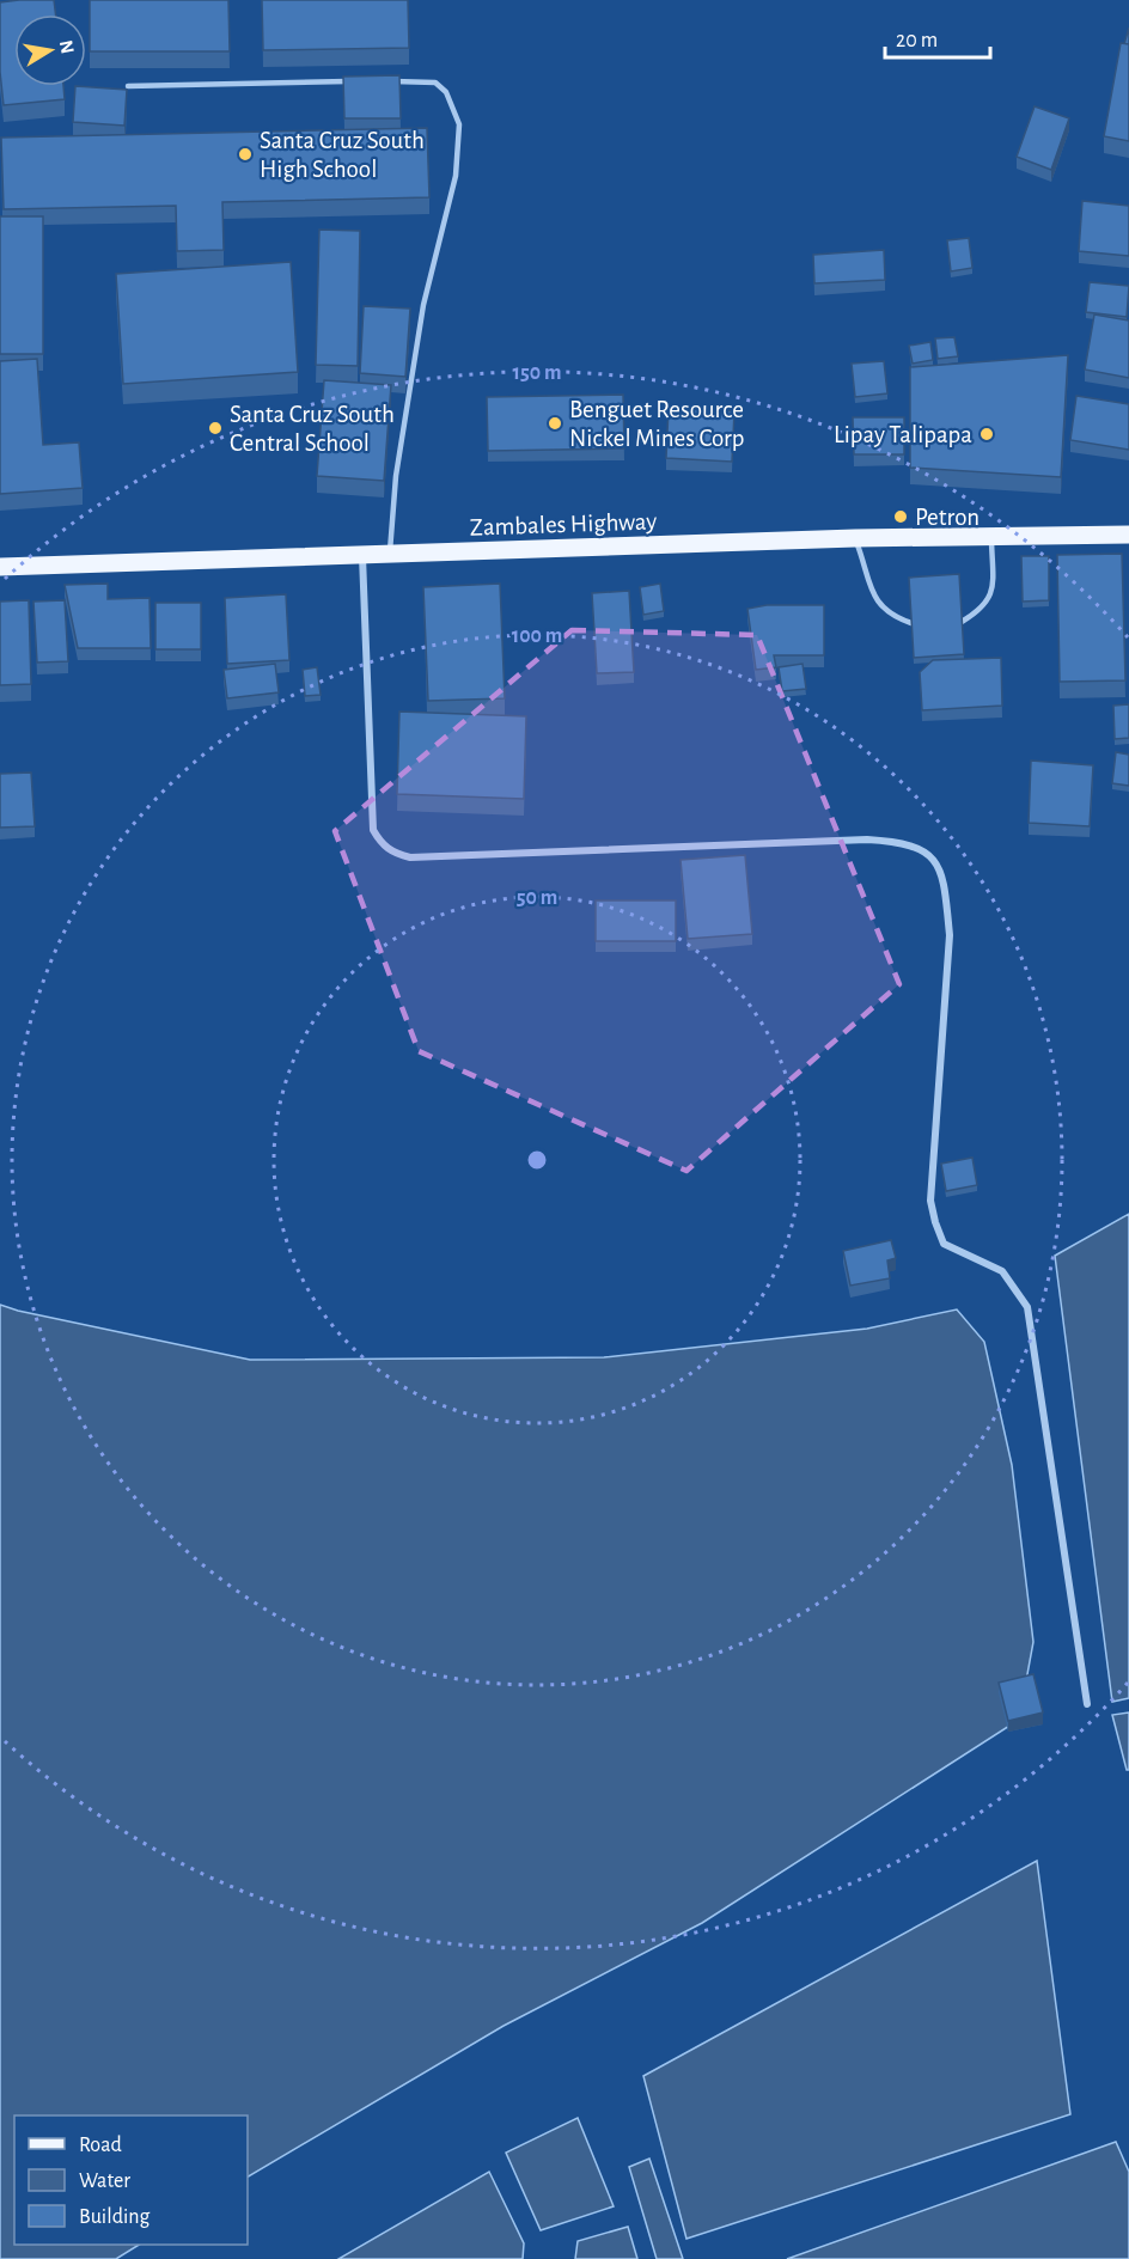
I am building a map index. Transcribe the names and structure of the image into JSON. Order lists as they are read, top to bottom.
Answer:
{
  "streets": {
    "main road": ["Zambales Highway"]
  },
  "places": [
    "Santa Cruz South High School",
    "Benguet Resource Nickel Mines Corp",
    "Santa Cruz South Central School",
    "Lipay Talipapa",
    "Petron"
  ],
  "legend": ["Road", "Water", "Building"],
  "scale_bar": "20 m",
  "north": "right",
  "rings": ["150 m", "100 m", "50 m"]
}
